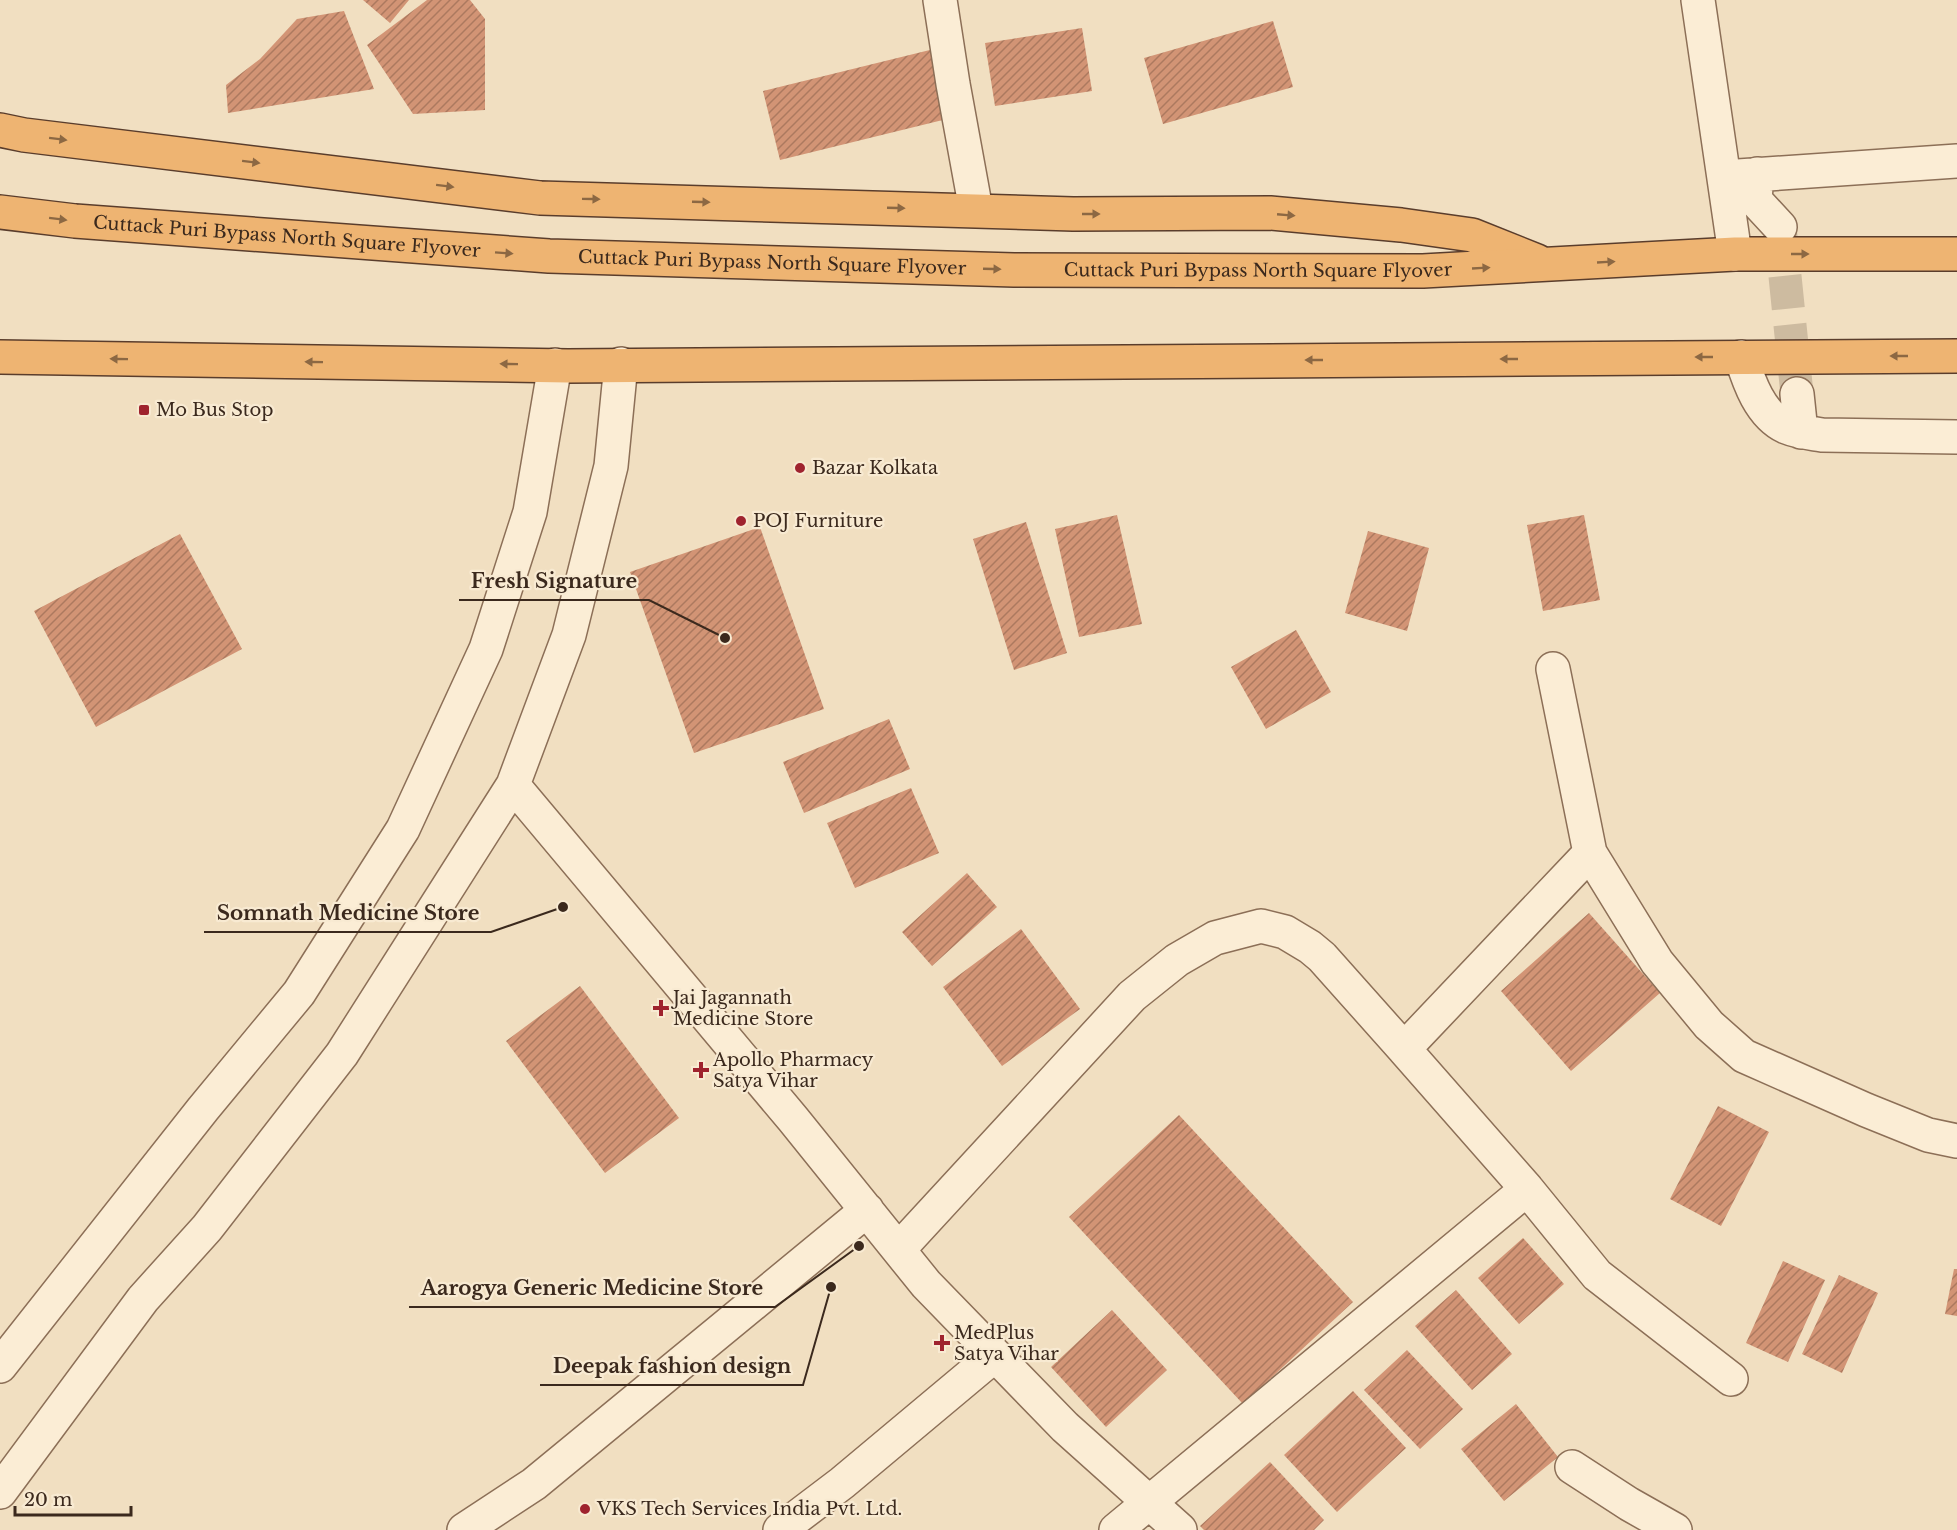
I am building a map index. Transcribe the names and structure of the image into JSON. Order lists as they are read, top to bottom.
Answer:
{
  "streets": {
    "highway": ["Cuttack Puri Bypass North Square Flyover"]
  },
  "places": {
    "transit": ["Mo Bus Stop"],
    "other": [
      "Bazar Kolkata",
      "POJ Furniture",
      "Fresh Signature",
      "Somnath Medicine Store",
      "Aarogya Generic Medicine Store",
      "Deepak fashion design",
      "VKS Tech Services India Pvt. Ltd."
    ],
    "health": ["Jai Jagannath Medicine Store", "Apollo Pharmacy Satya Vihar", "MedPlus Satya Vihar"]
  },
  "scale_bar": "20 m"
}
